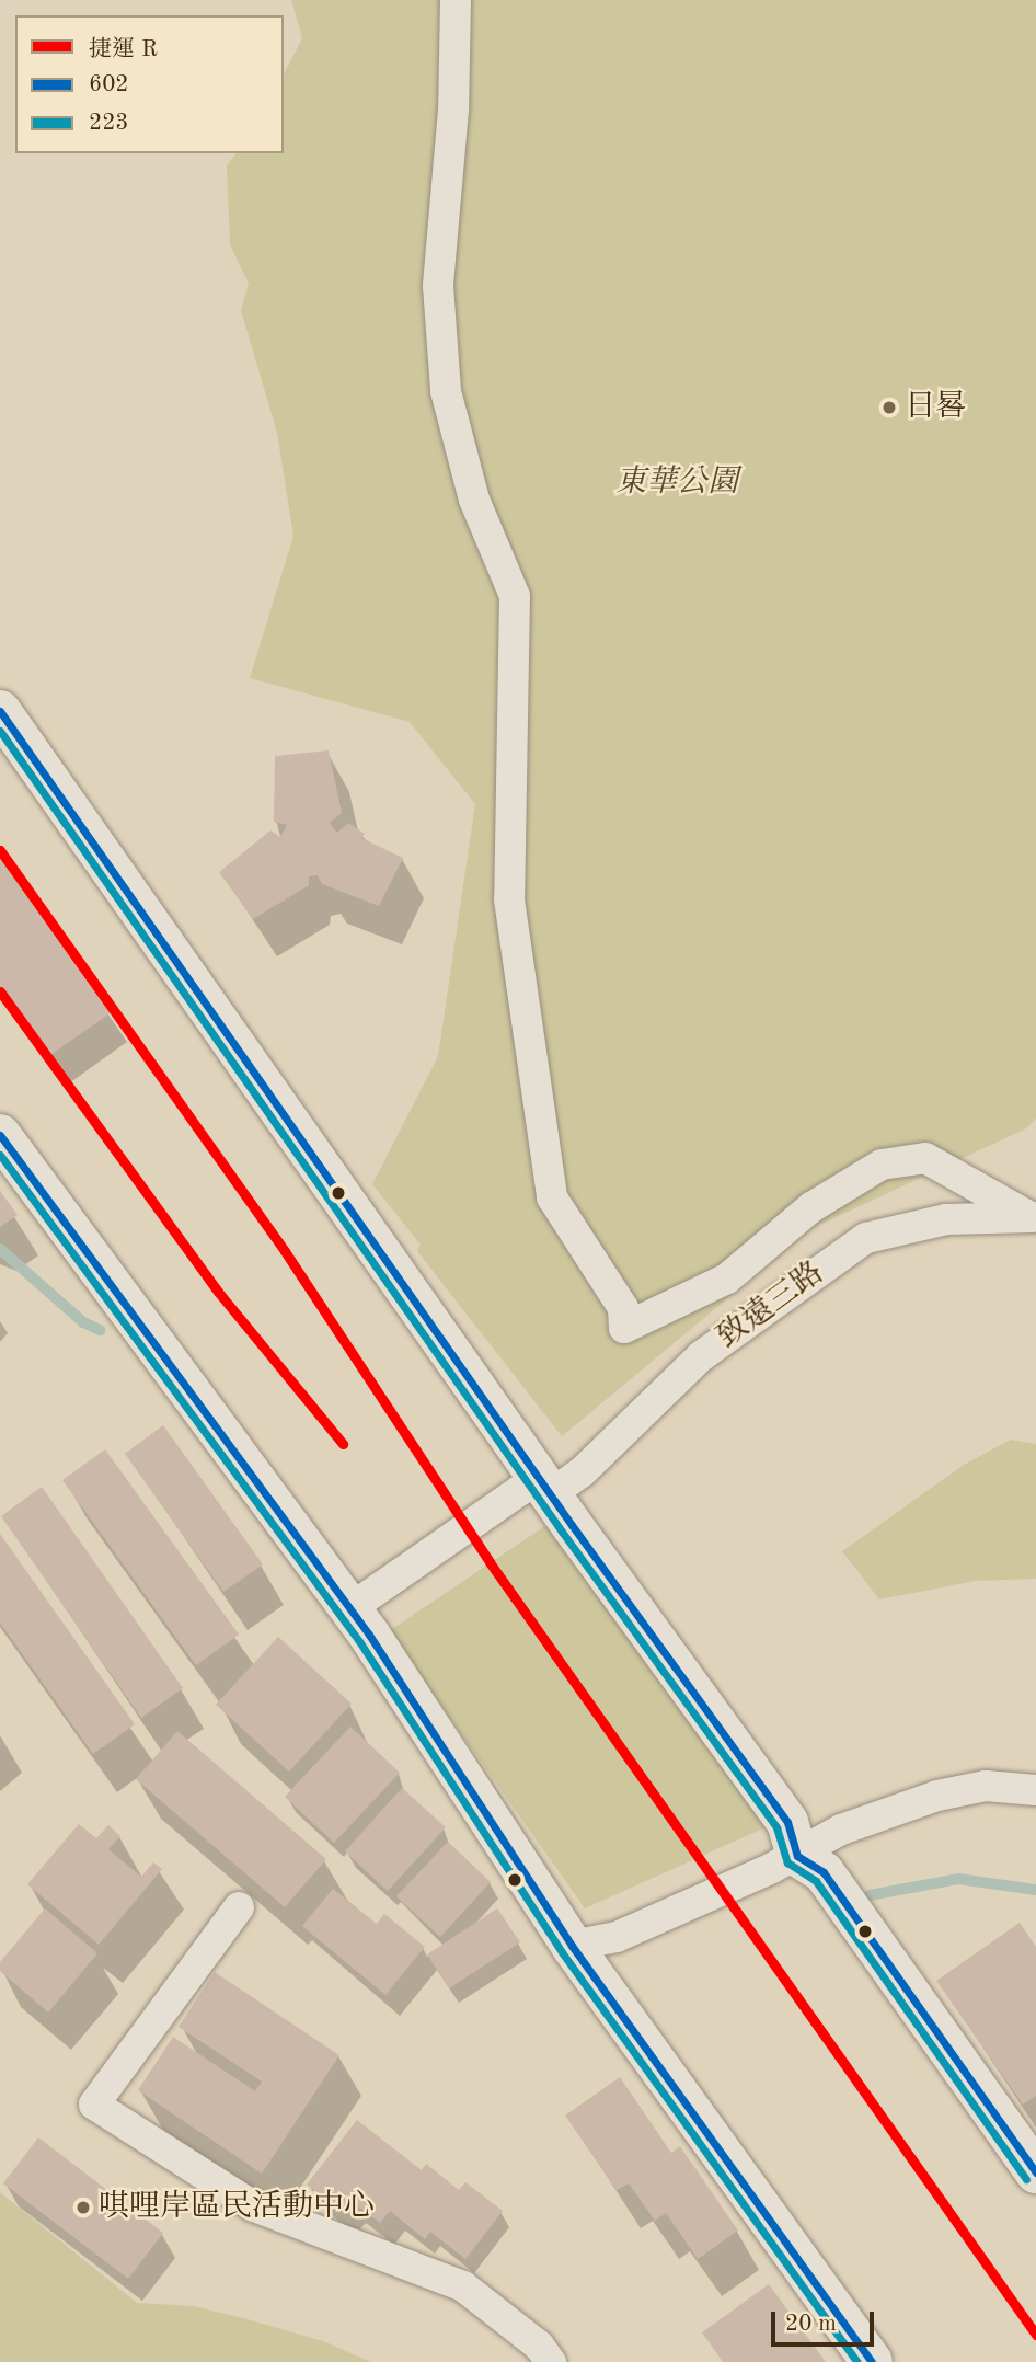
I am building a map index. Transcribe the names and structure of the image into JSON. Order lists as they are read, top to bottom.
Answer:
{
  "streets": {
    "street": ["致遠三路"]
  },
  "parks": ["東華公園"],
  "places": ["日晷", "唭哩岸區民活動中心"],
  "lines": ["transit line 602", "transit line 223", "metro line R"],
  "legend": ["捷運 R", "602", "223"],
  "scale_bar": "20 m"
}
